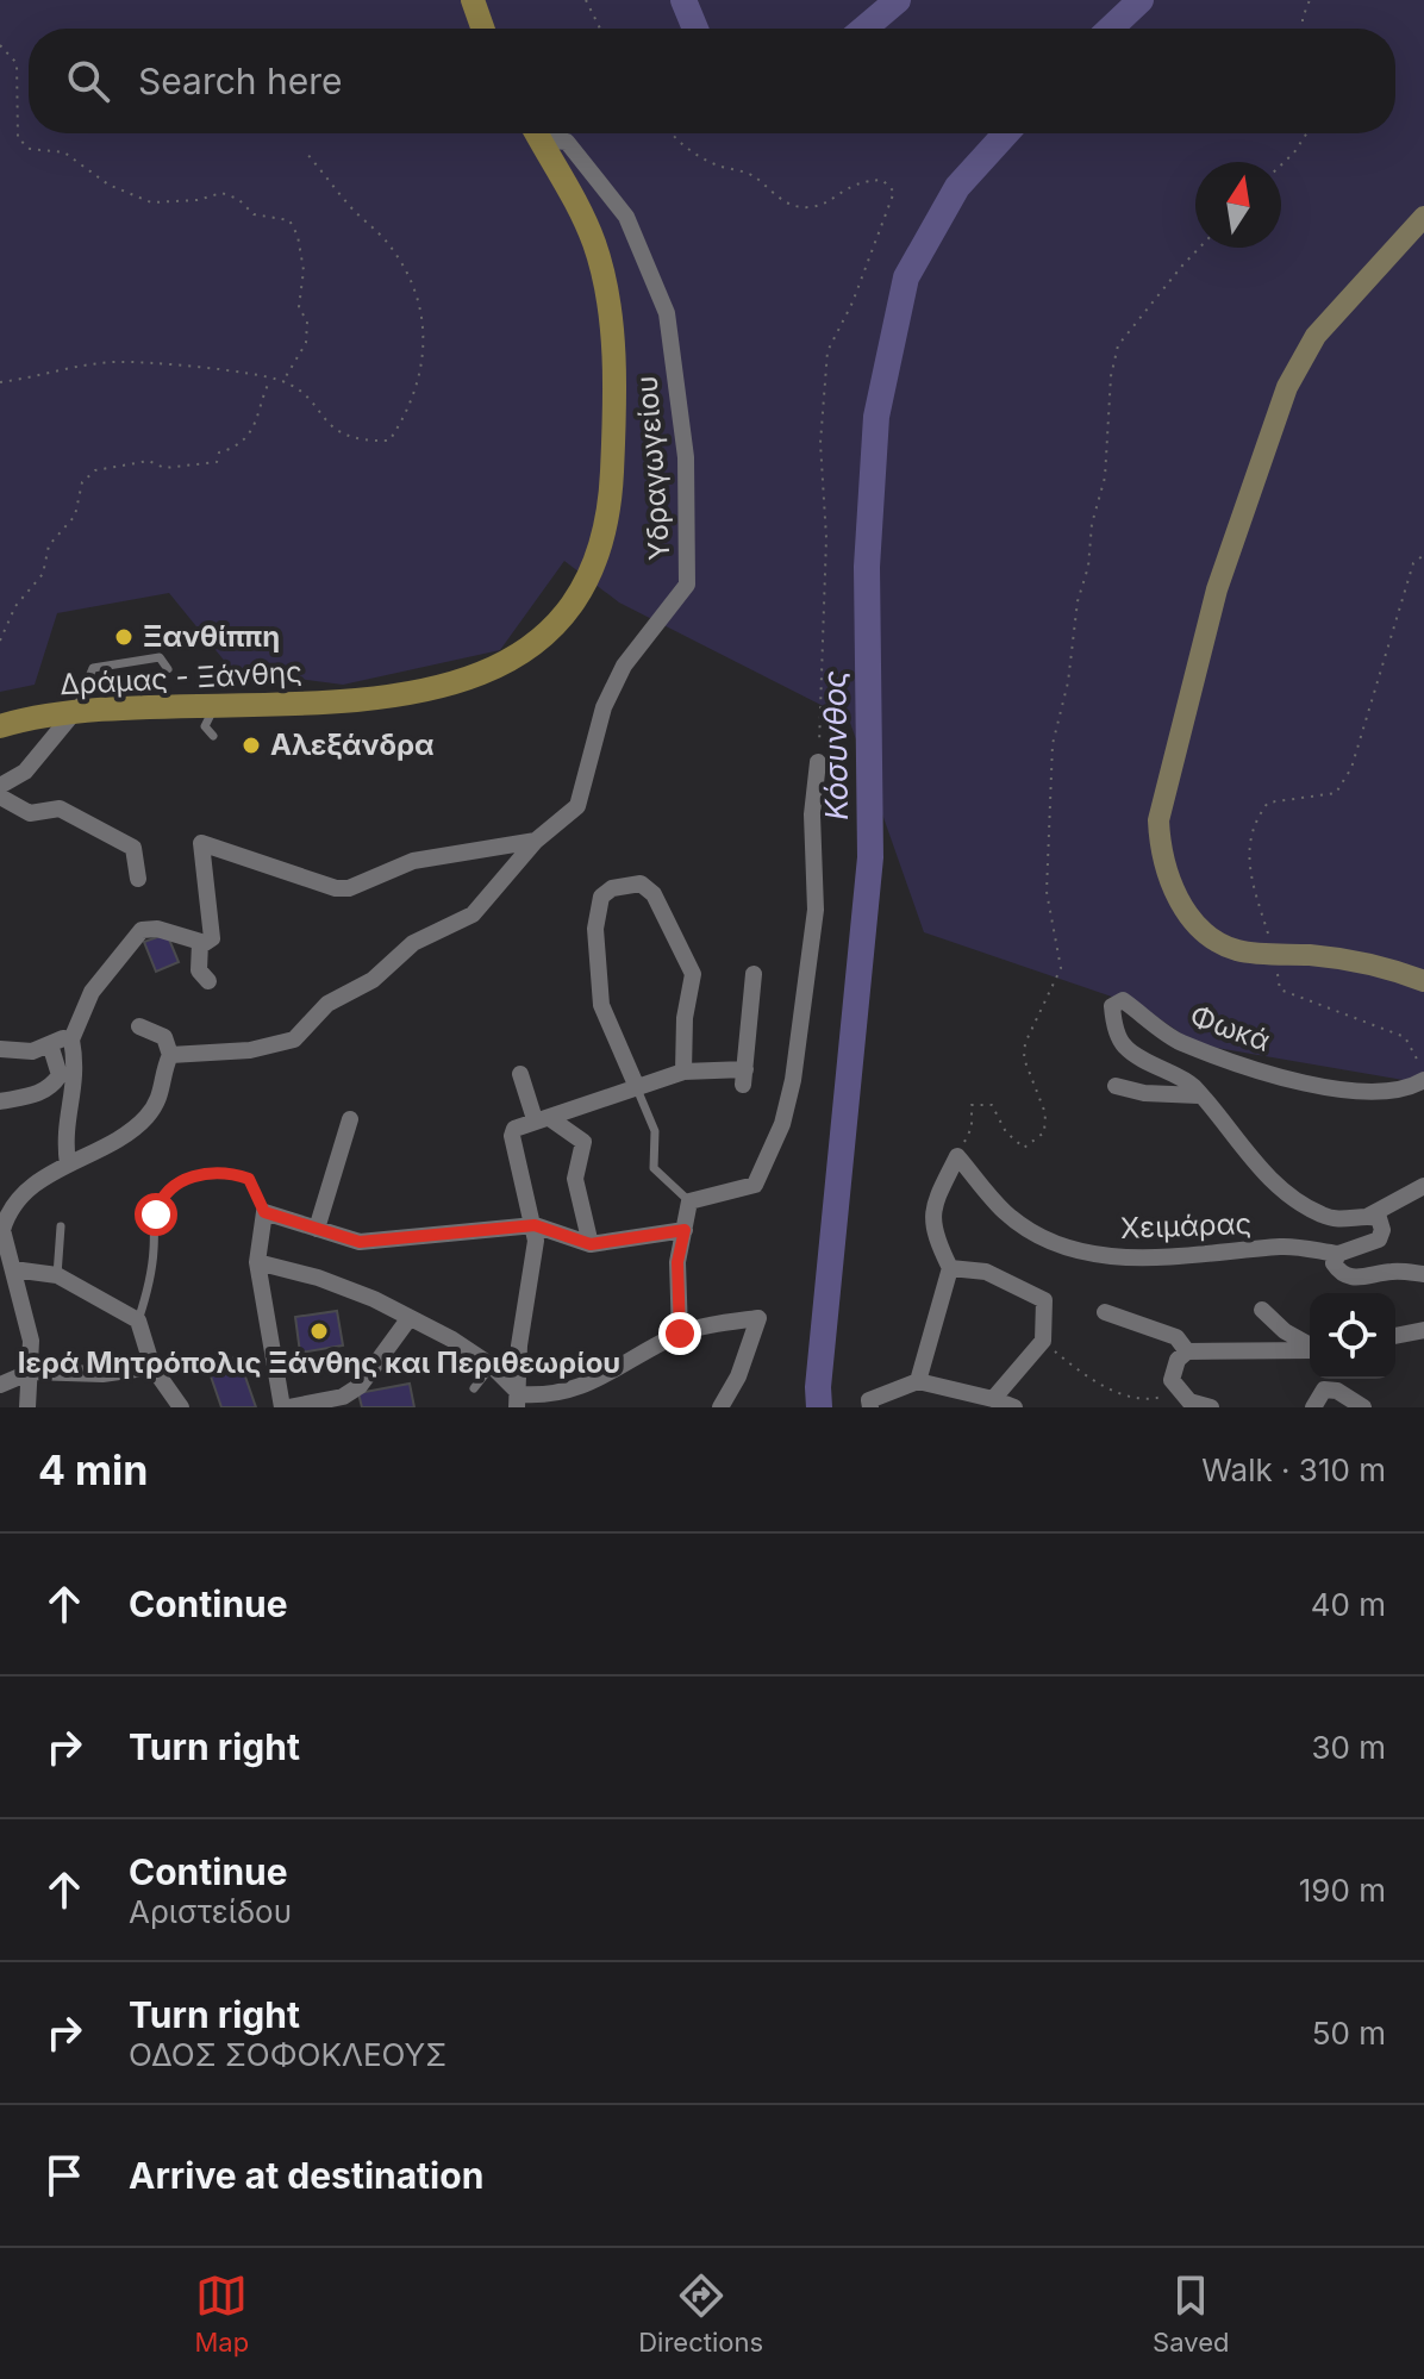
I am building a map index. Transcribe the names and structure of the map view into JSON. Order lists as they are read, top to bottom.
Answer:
{
  "streets": {
    "main road": ["Δράμας - Ξάνθης"],
    "street": ["Υδραγωγείου", "Φωκά", "Χειμάρας"]
  },
  "water": ["Κόσυνθος"],
  "places": ["Ξανθίππη", "Αλεξάνδρα", "Ιερά Μητρόπολις Ξάνθης και Περιθεωρίου"],
  "north": "top",
  "page": {
    "search": "Search here",
    "heading": ["4 min", "Walk · 310 m"],
    "list": [
      ["Continue", "40 m"],
      ["Turn right", "30 m"],
      ["Continue", "Αριστείδου", "190 m"],
      ["Turn right", "ΟΔΟΣ ΣΟΦΟΚΛΕΟΥΣ", "50 m"],
      "Arrive at destination"
    ],
    "nav": ["Map", "Directions", "Saved"]
  }
}
